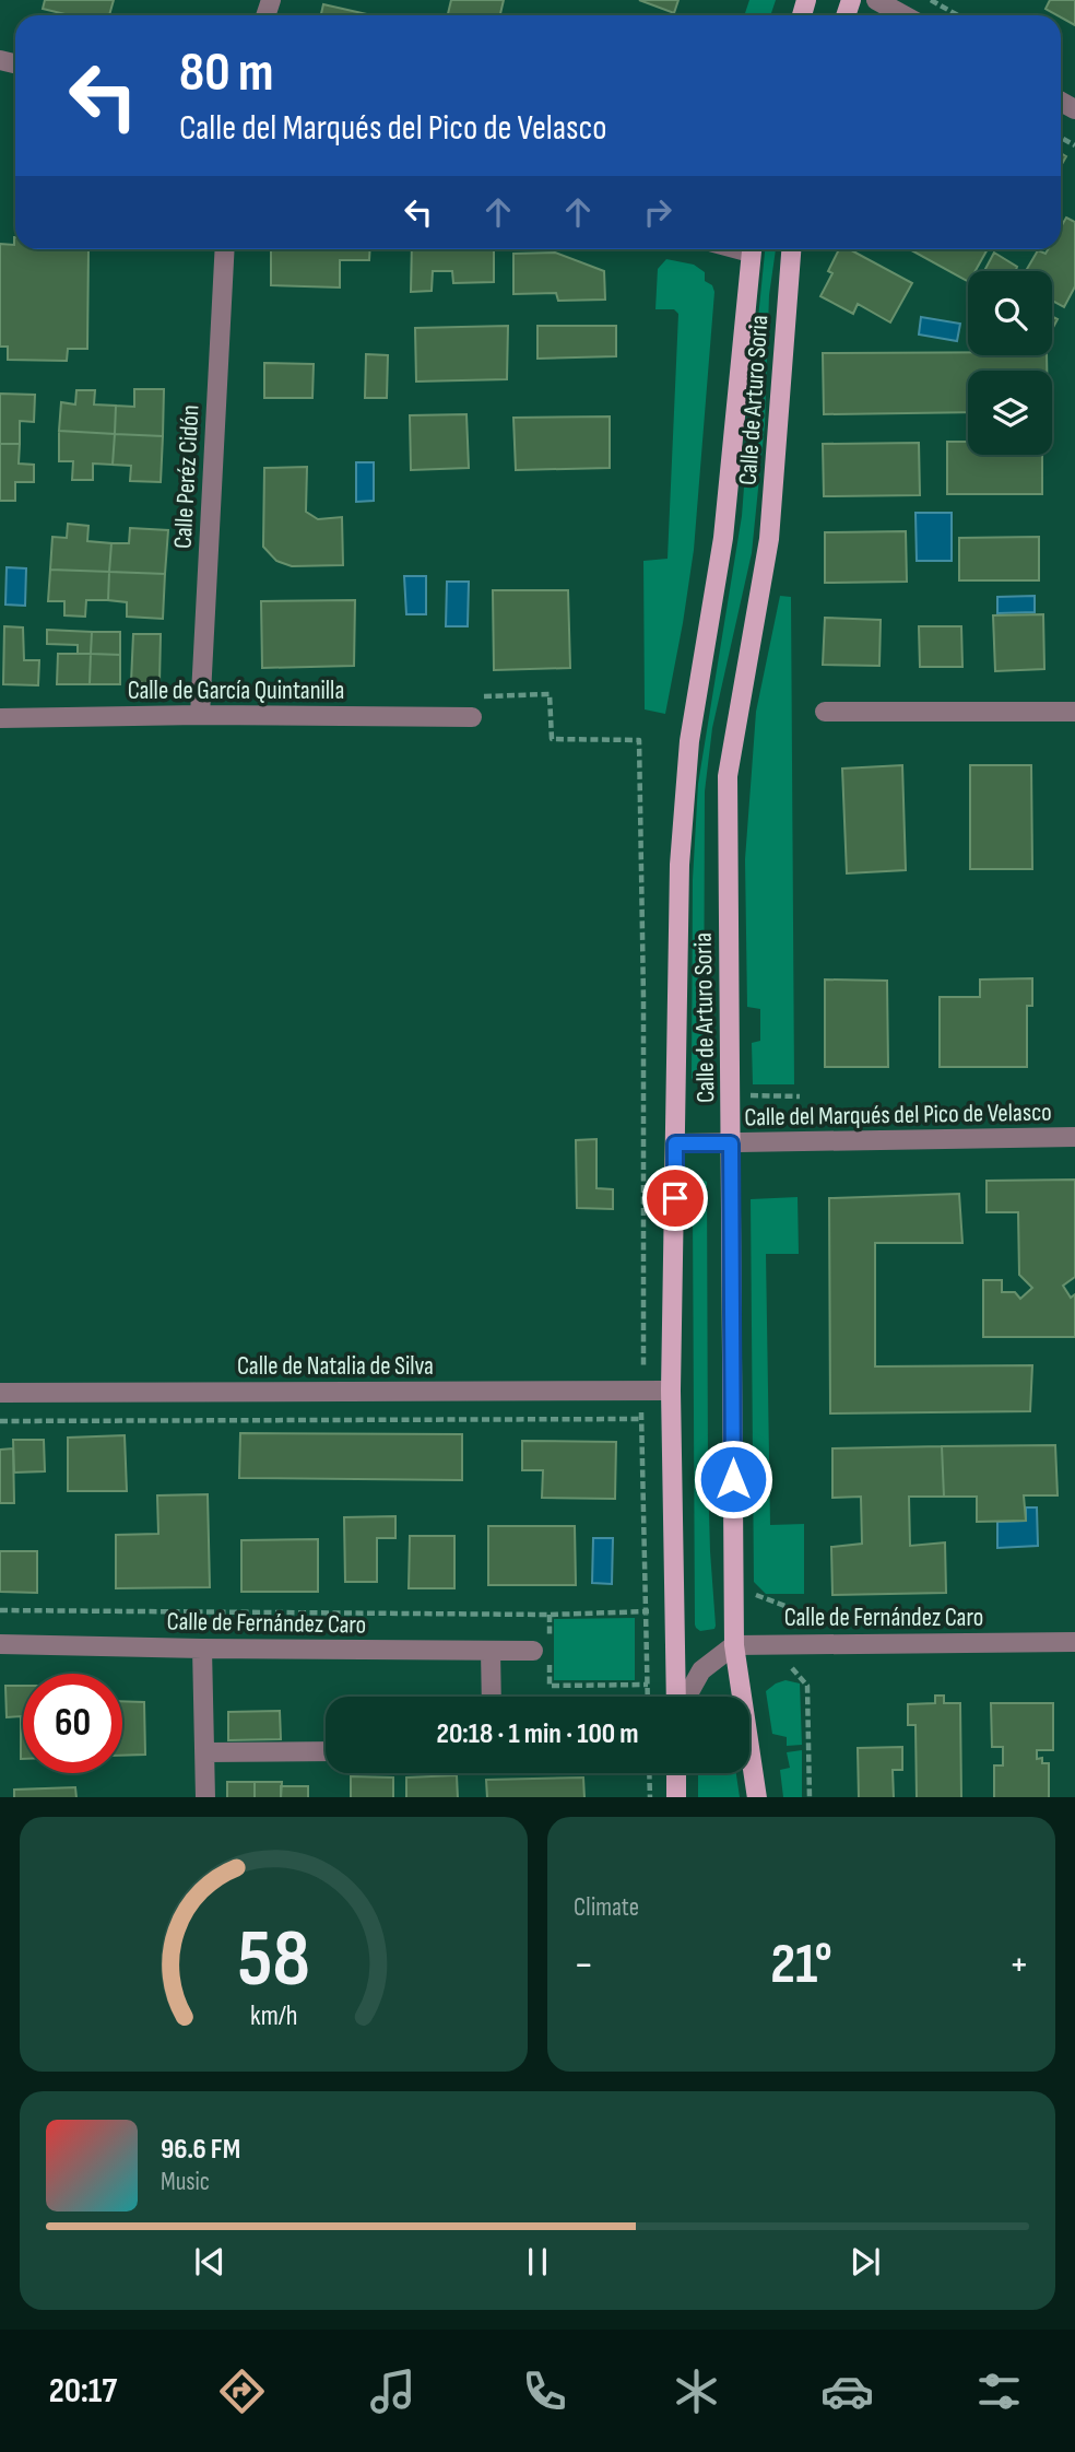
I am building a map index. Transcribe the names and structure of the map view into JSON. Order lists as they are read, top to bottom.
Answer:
{
  "streets": {
    "main road": ["Calle de Arturo Soria"],
    "street": [
      "Calle Peréz Cidón",
      "Calle de García Quintanilla",
      "Calle del Marqués del Pico de Velasco",
      "Calle de Natalia de Silva",
      "Calle de Fernández Caro"
    ]
  },
  "crossings": [
    ["Calle de Arturo Soria", "Calle del Marqués del Pico de Velasco"],
    ["Calle de Arturo Soria", "Calle de Natalia de Silva"],
    ["Calle de Arturo Soria", "Calle de Fernández Caro"],
    ["Calle Peréz Cidón", "Calle de García Quintanilla"]
  ],
  "page": {
    "turn": ["80 m", "Calle del Marqués del Pico de Velasco"],
    "limit": "60",
    "trip": "20:18 · 1 min · 100 m",
    "tile": "Climate",
    "heat": ["−", "21°", "+"],
    "song": ["96.6 FM", "Music"],
    "tabs": "20:17",
    "gauge": ["58", "km/h"]
  }
}
